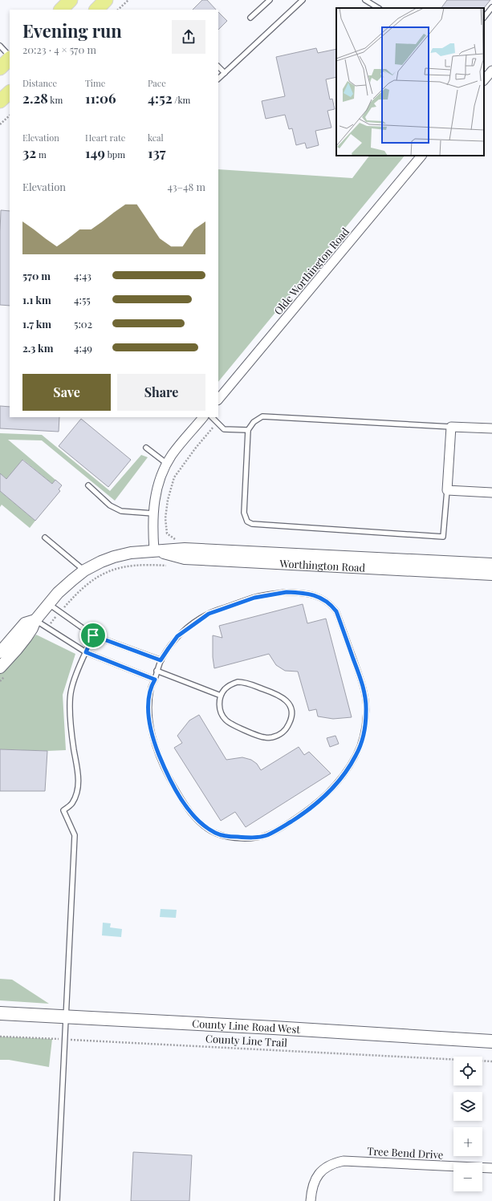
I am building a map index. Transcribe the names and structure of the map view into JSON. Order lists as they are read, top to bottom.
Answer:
{
  "streets": {
    "main road": ["County Line Road West"],
    "street": ["Olde Worthington Road", "Worthington Road", "Tree Bend Drive"],
    "path": ["County Line Trail"]
  },
  "page": {
    "heading": ["Evening run", "20:23 · 4 × 570 m"],
    "stats": [
      ["Distance", "2.28 km"],
      ["Time", "11:06"],
      ["Pace", "4:52 /km"],
      ["Elevation", "32 m"],
      ["Heart rate", "149 bpm"],
      ["kcal", "137"]
    ],
    "chart": ["Elevation", "43–48 m"],
    "list": [
      {
        "name": "570 m",
        "note": "4:43"
      },
      {
        "name": "1.1 km",
        "note": "4:55"
      },
      {
        "name": "1.7 km",
        "note": "5:02"
      },
      {
        "name": "2.3 km",
        "note": "4:49"
      }
    ],
    "buttons": ["Save", "Share"],
    "map_buttons": ["+", "−"]
  }
}
